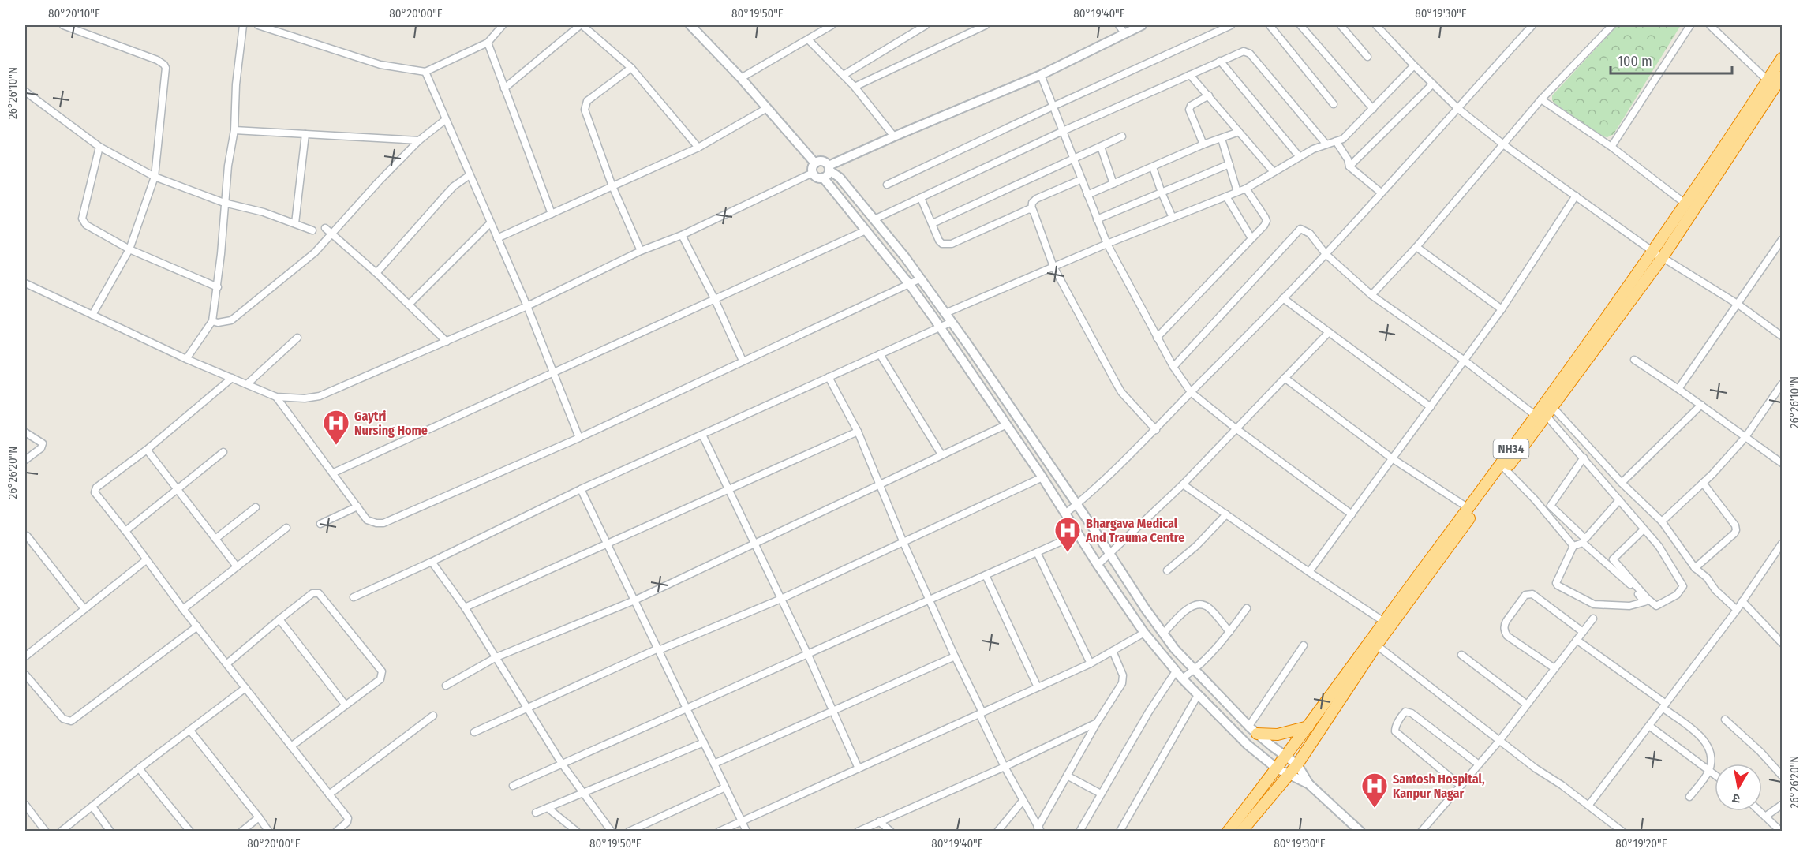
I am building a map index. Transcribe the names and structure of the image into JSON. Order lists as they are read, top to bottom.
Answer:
{
  "streets": {
    "highway": ["NH34"]
  },
  "places": {
    "hospital": ["Gaytri Nursing Home", "Bhargava Medical And Trauma Centre", "Santosh Hospital, Kanpur Nagar"]
  },
  "scale_bar": "100 m",
  "north": "bottom",
  "coordinates": [
    "80°20'10\"E",
    "80°20'00\"E",
    "80°19'50\"E",
    "80°19'40\"E",
    "80°19'30\"E",
    "26°26'10\"N",
    "26°26'20\"N",
    "80°19'20\"E"
  ]
}
